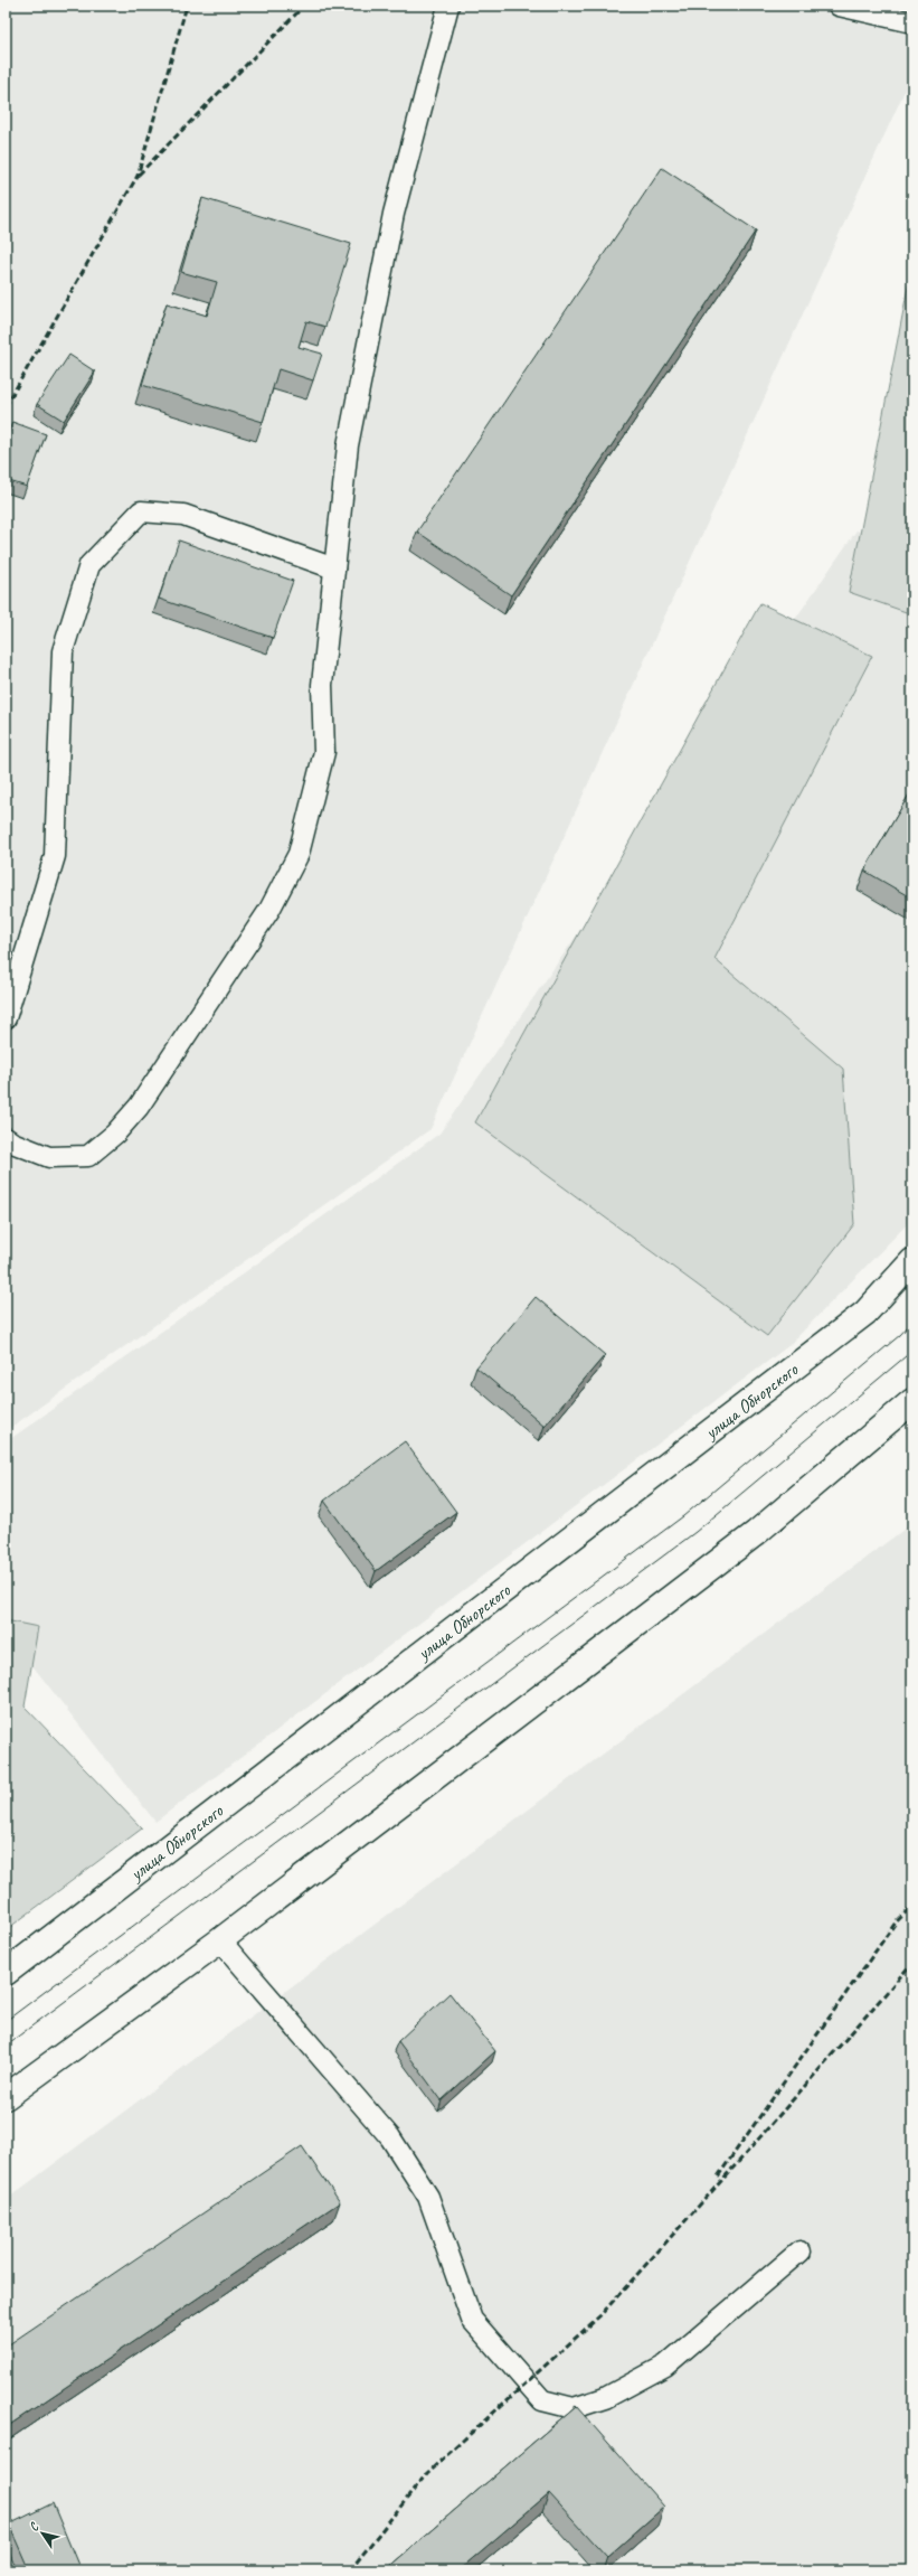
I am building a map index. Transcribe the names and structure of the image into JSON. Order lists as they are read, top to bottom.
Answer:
{
  "streets": {
    "main road": ["улица Обнорского"]
  },
  "north": "top left"
}
